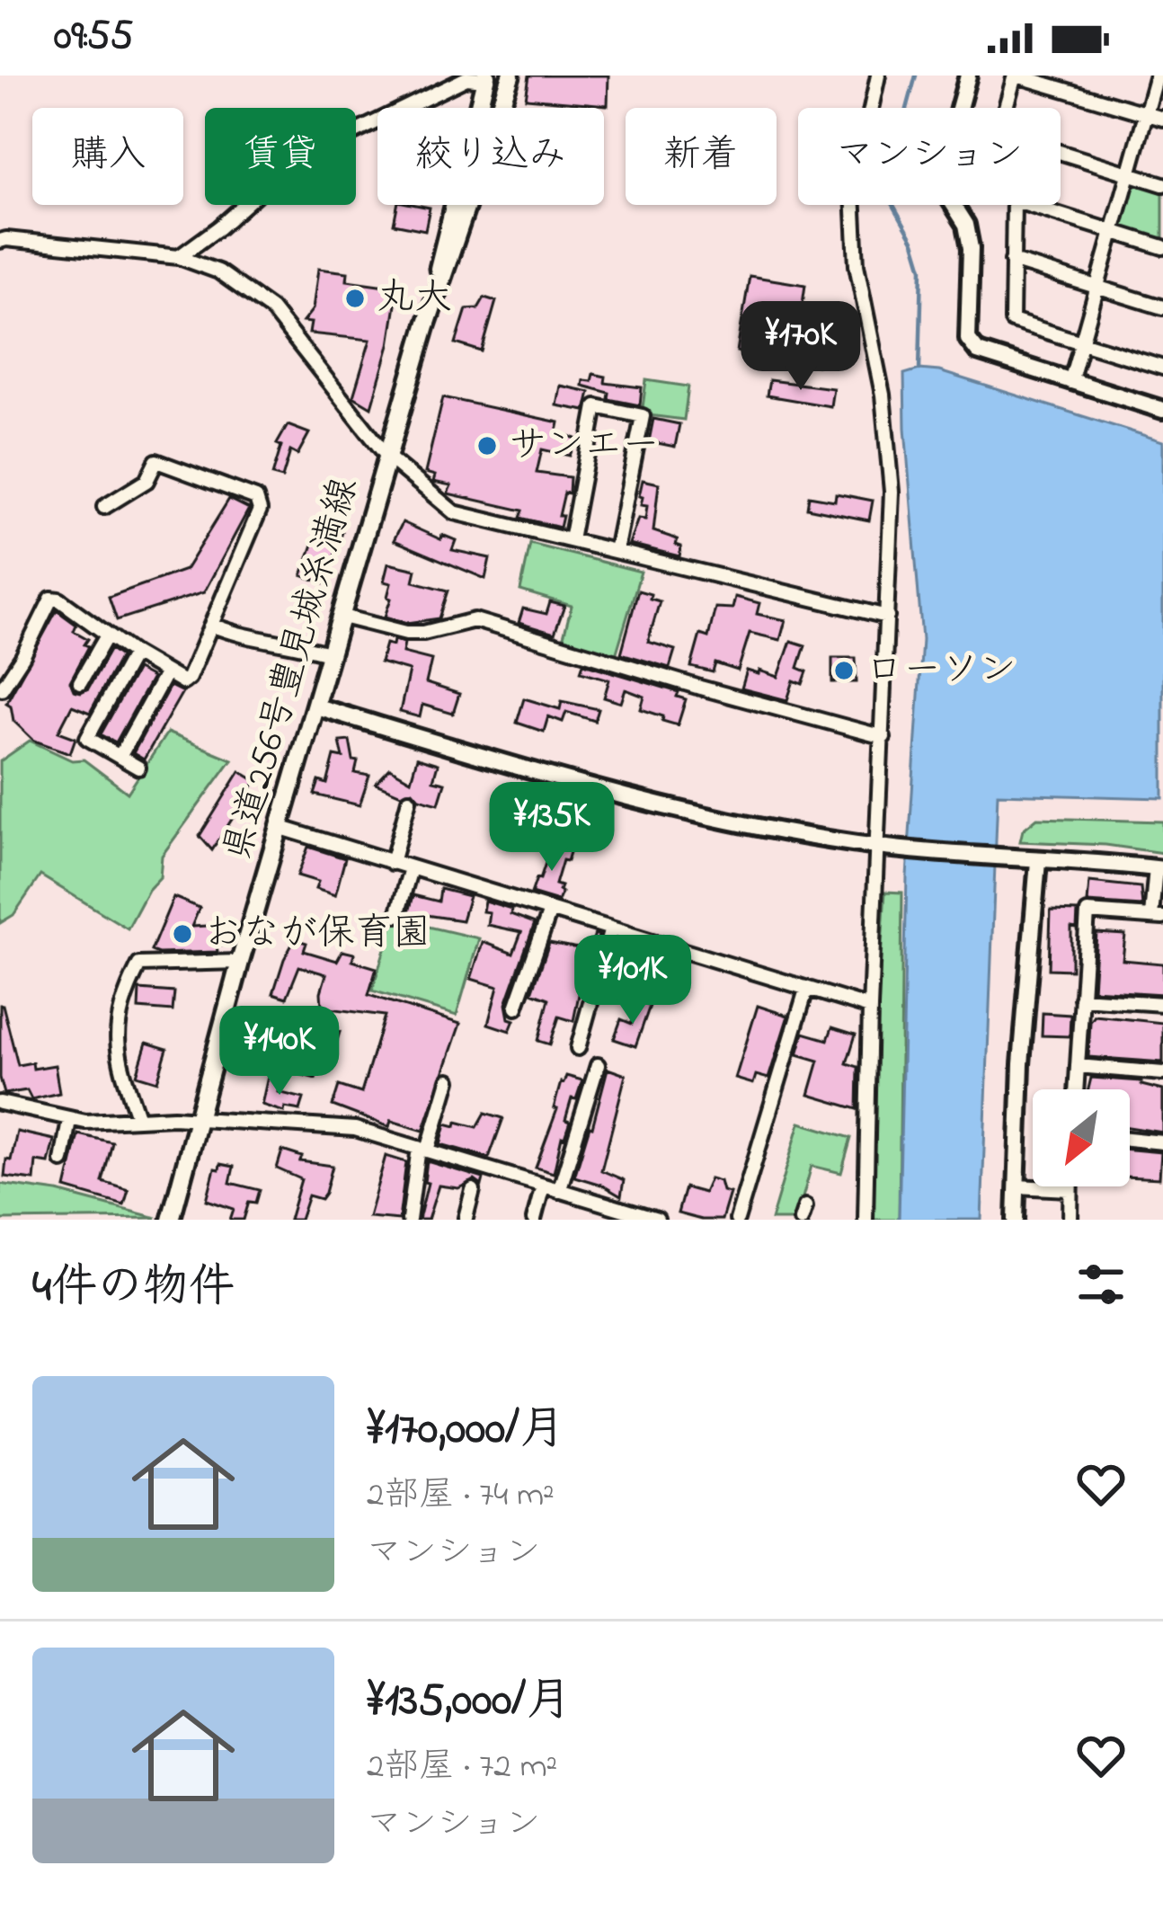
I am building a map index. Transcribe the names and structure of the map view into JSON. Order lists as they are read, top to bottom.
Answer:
{
  "streets": {
    "main road": ["県道256号豊見城糸満線"]
  },
  "places": [
    "丸大",
    "サンエー",
    "ローソン",
    "おなが保育園"
  ],
  "north": "bottom left",
  "page": {
    "status": "09:55",
    "chip": [
      "購入",
      "賃貸",
      "絞り込み",
      "新着",
      "マンション"
    ],
    "price": [
      "¥170K",
      "¥135K",
      "¥101K",
      "¥140K"
    ],
    "heading": "4件の物件",
    "list": [
      {
        "name": "¥170,000/月",
        "note": "2部屋 · 74 m² · マンション"
      },
      {
        "name": "¥135,000/月",
        "note": "2部屋 · 72 m² · マンション"
      }
    ]
  }
}
